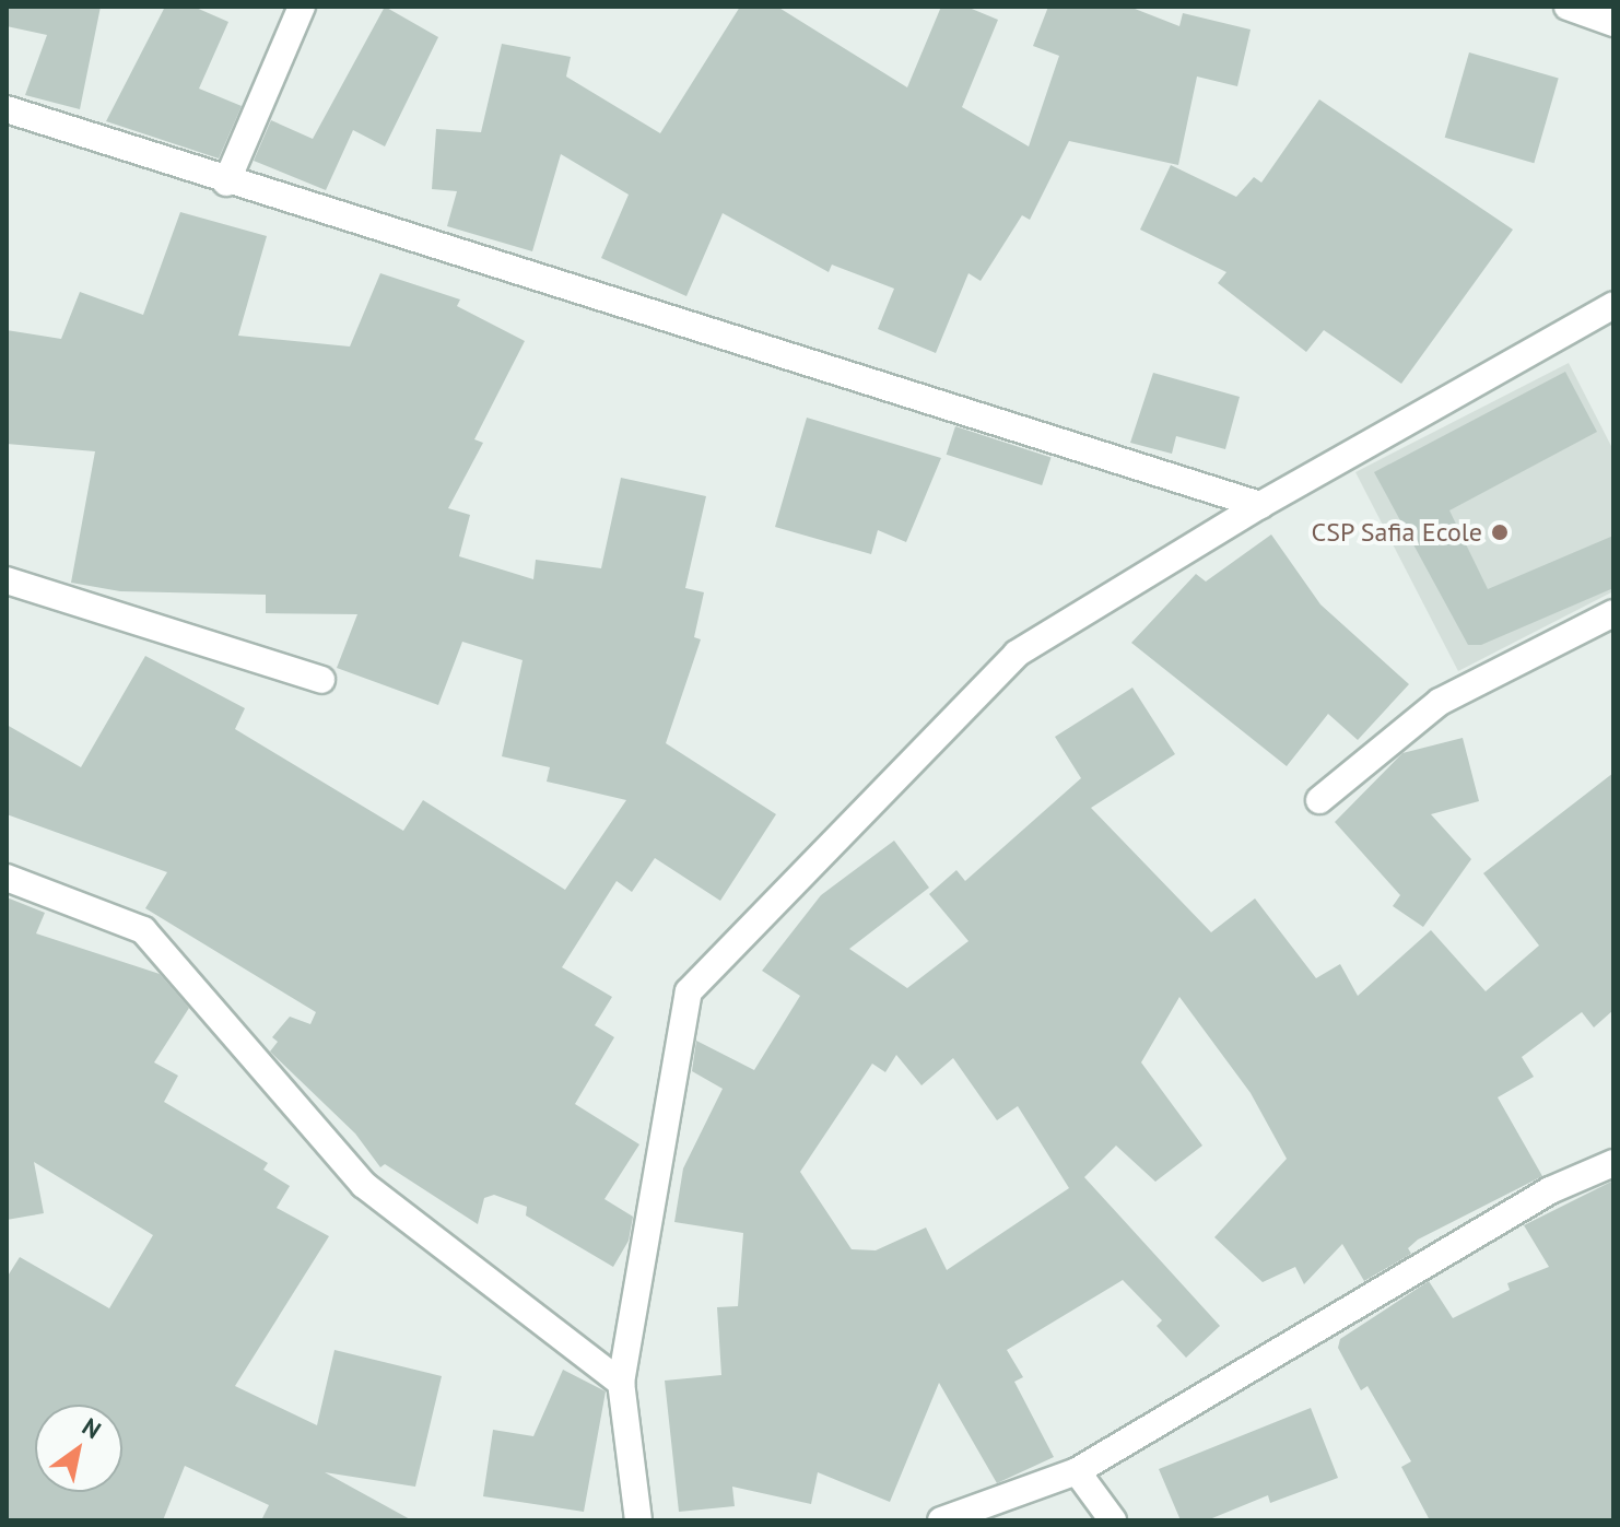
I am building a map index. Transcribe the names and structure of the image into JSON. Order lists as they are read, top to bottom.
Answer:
{
  "places": ["CSP Safia Ecole"],
  "north": "top right"
}
